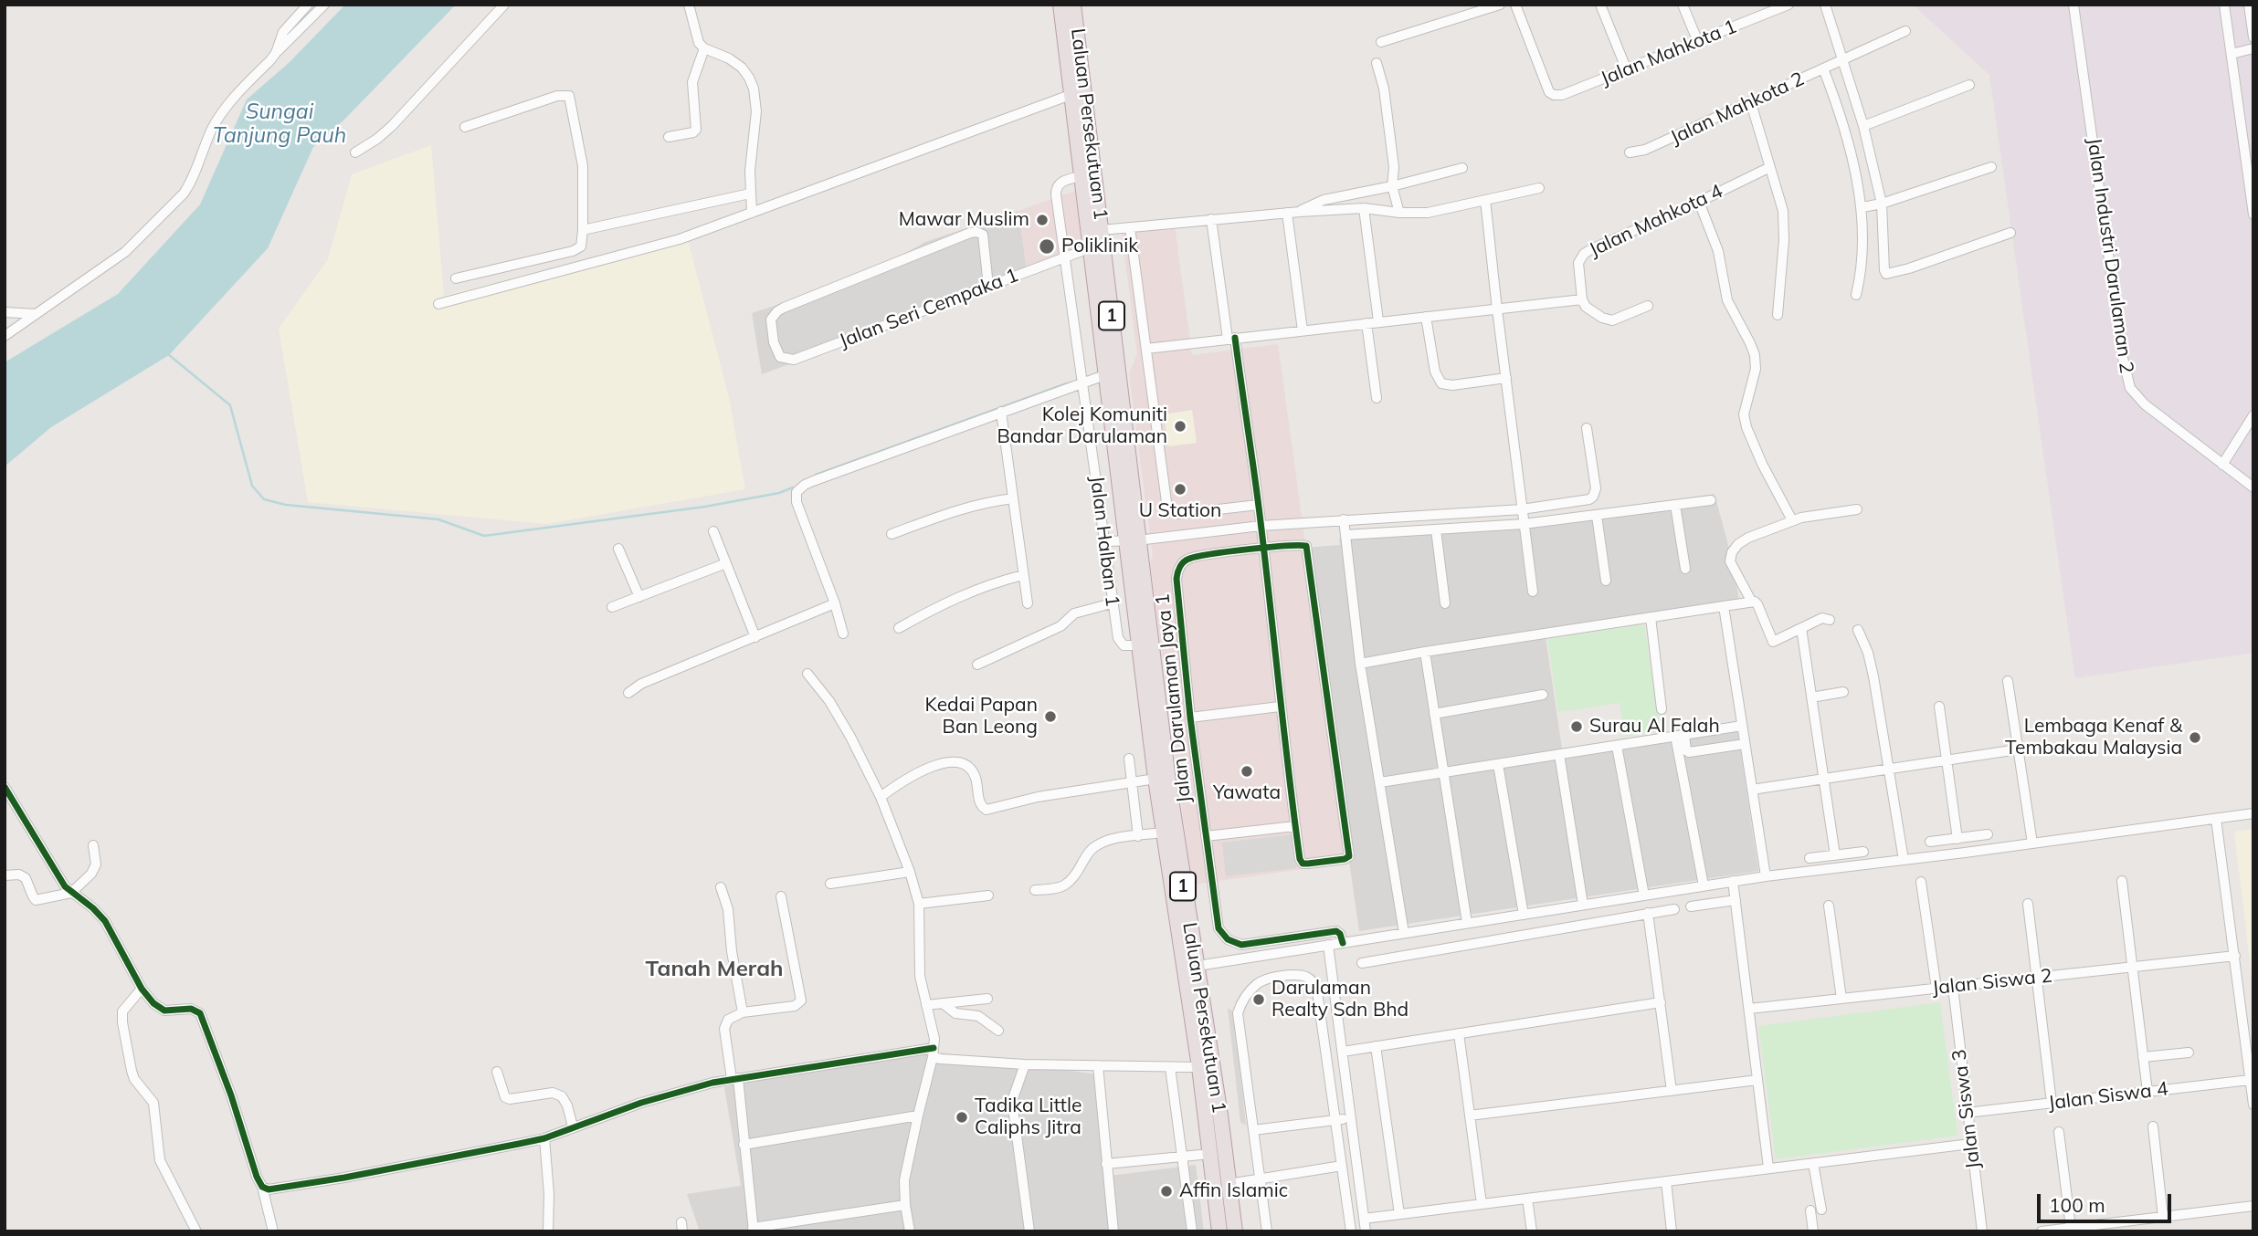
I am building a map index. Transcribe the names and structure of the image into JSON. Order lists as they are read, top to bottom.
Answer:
{
  "streets": {
    "highway": ["Laluan Persekutuan 1", "1"],
    "street": [
      "Jalan Mahkota 1",
      "Jalan Mahkota 2",
      "Jalan Mahkota 4",
      "Jalan Industri Darulaman 2",
      "Jalan Seri Cempaka 1",
      "Jalan Halban 1",
      "Jalan Darulaman Jaya 1",
      "Jalan Siswa 2",
      "Jalan Siswa 4",
      "Jalan Siswa 3"
    ]
  },
  "crossings": [
    ["Laluan Persekutuan 1", "Jalan Seri Cempaka 1"],
    ["Laluan Persekutuan 1", "Jalan Halban 1"],
    ["Jalan Seri Cempaka 1", "Jalan Halban 1"],
    ["Jalan Siswa 2", "Jalan Siswa 3"],
    ["Jalan Siswa 4", "Jalan Siswa 3"]
  ],
  "districts": ["Tanah Merah"],
  "water": ["Sungai Tanjung Pauh"],
  "places": [
    "Mawar Muslim",
    "Poliklinik",
    "Kolej Komuniti Bandar Darulaman",
    "U Station",
    "Kedai Papan Ban Leong",
    "Surau Al Falah",
    "Lembaga Kenaf & Tembakau Malaysia",
    "Yawata",
    "Darulaman Realty Sdn Bhd",
    "Tadika Little Caliphs Jitra",
    "Affin Islamic"
  ],
  "scale_bar": "100 m"
}
